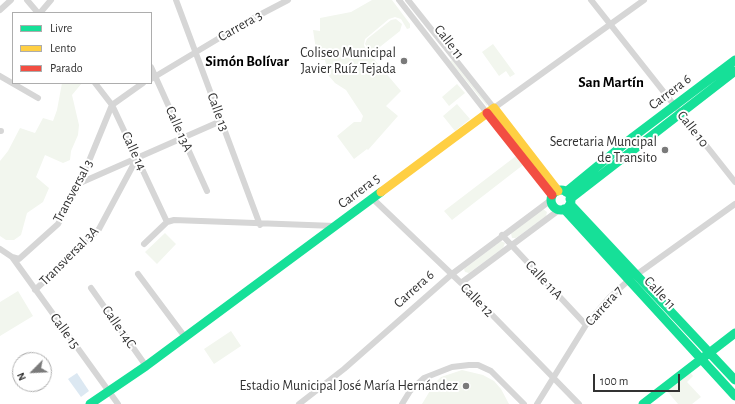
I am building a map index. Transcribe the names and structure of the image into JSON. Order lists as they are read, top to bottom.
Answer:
{
  "streets": {
    "main road": ["Calle 11", "Carrera 6", "Carrera 5"],
    "street": [
      "Carrera 3",
      "Calle 13",
      "Calle 13A",
      "Calle 10",
      "Calle 14",
      "Transversal 3",
      "Transversal 3A",
      "Calle 11A",
      "Calle 12",
      "Carrera 7",
      "Calle 14C",
      "Calle 15"
    ]
  },
  "crossings": [
    ["Carrera 3", "Calle 13"],
    ["Carrera 3", "Calle 13A"],
    ["Calle 11", "Carrera 6"],
    ["Calle 11", "Carrera 5"],
    ["Calle 11", "Carrera 7"],
    ["Carrera 6", "Calle 10"],
    ["Carrera 6", "Calle 11A"],
    ["Carrera 6", "Calle 12"],
    ["Calle 10", "Carrera 5"],
    ["Calle 14", "Transversal 3"],
    ["Calle 14", "Transversal 3A"],
    ["Transversal 3", "Calle 15"],
    ["Carrera 5", "Calle 12"],
    ["Carrera 5", "Calle 14C"],
    ["Carrera 5", "Calle 15"],
    ["Transversal 3A", "Calle 15"],
    ["Calle 11A", "Carrera 7"],
    ["Calle 12", "Carrera 7"]
  ],
  "districts": ["Simón Bolívar", "San Martín"],
  "places": ["Coliseo Municipal Javier Ruíz Tejada", "Secretaria Muncipal de Transito", "Estadio Municipal José María Hernández"],
  "legend": ["Livre", "Lento", "Parado"],
  "scale_bar": "100 m",
  "north": "bottom left"
}
